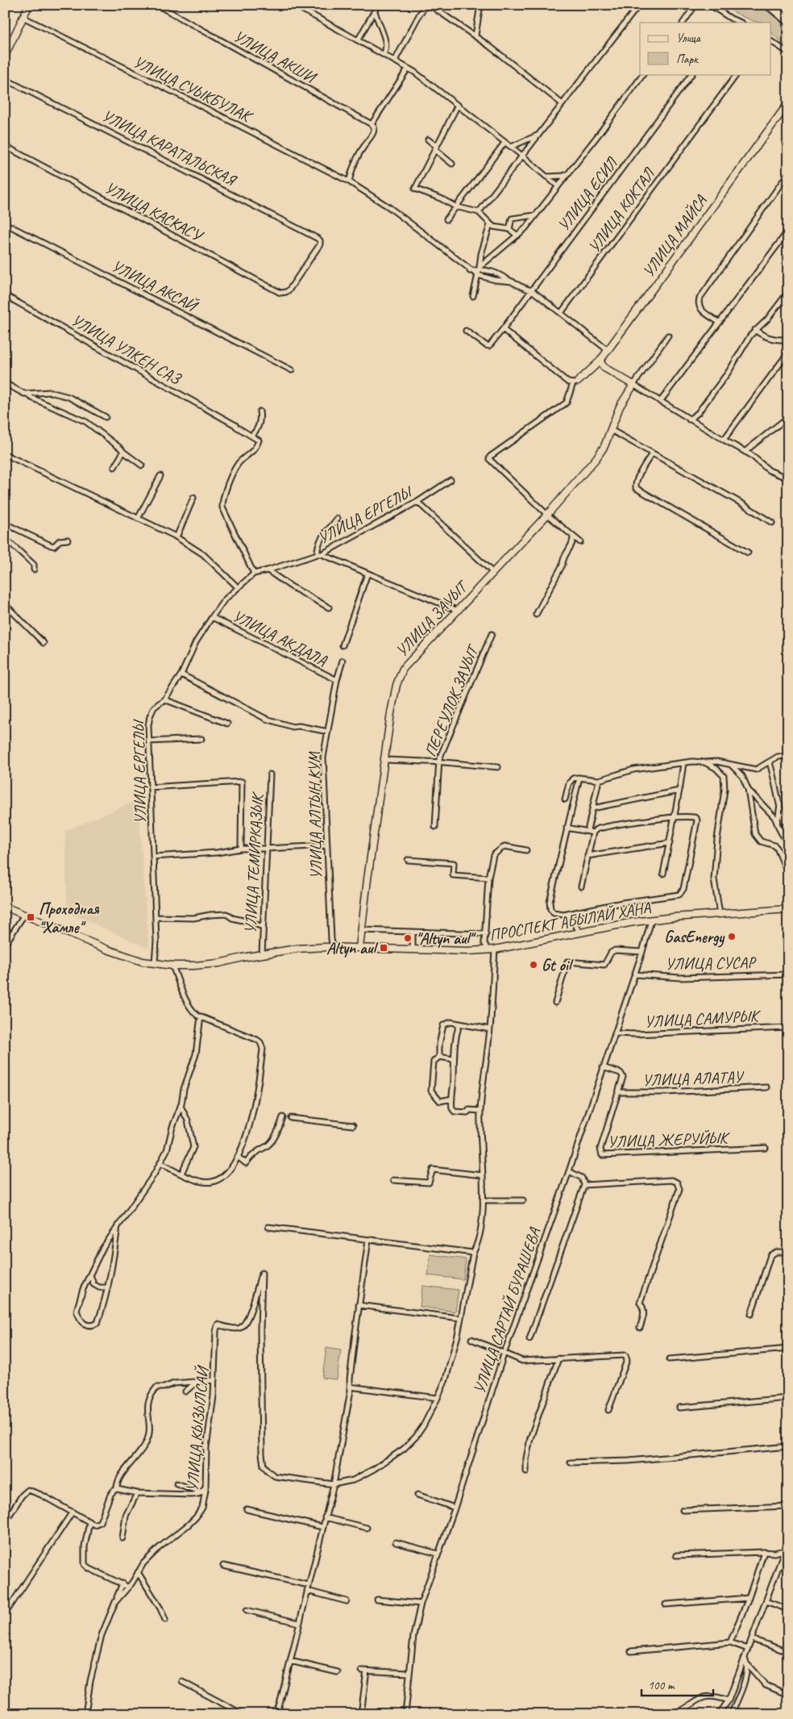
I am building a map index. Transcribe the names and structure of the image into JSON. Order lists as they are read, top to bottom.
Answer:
{
  "streets": {
    "street": [
      "УЛИЦА АКШИ",
      "УЛИЦА СУЫКБУЛАК",
      "УЛИЦА КАРАТАЛЬСКАЯ",
      "УЛИЦА ЕСИЛ",
      "УЛИЦА КОКТАЛ",
      "УЛИЦА КАСКАСУ",
      "УЛИЦА МАЙСА",
      "УЛИЦА АКСАЙ",
      "УЛИЦА УЛКЕН САЗ",
      "УЛИЦА ЕРГЕЛЫ",
      "УЛИЦА ЗАУЫТ",
      "УЛИЦА АКДАЛА",
      "ПЕРЕУЛОК ЗАУЫТ",
      "УЛИЦА АЛТЫН КУМ",
      "УЛИЦА ТЕМИРКАЗЫК",
      "ПРОСПЕКТ АБЫЛАЙ ХАНА",
      "УЛИЦА СУСАР",
      "УЛИЦА САМУРЫК",
      "УЛИЦА АЛАТАУ",
      "УЛИЦА ЖЕРУЙЫК",
      "УЛИЦА САРТАЙ БУРАШЕВА",
      "УЛИЦА КЫЗЫЛСАЙ"
    ]
  },
  "crossings": [
    ["УЛИЦА КАРАТАЛЬСКАЯ", "УЛИЦА КАСКАСУ"],
    ["УЛИЦА ЕРГЕЛЫ", "УЛИЦА АКДАЛА"],
    ["УЛИЦА ЕРГЕЛЫ", "ПРОСПЕКТ АБЫЛАЙ ХАНА"],
    ["УЛИЦА ЗАУЫТ", "ПРОСПЕКТ АБЫЛАЙ ХАНА"],
    ["УЛИЦА АКДАЛА", "УЛИЦА АЛТЫН КУМ"],
    ["УЛИЦА АЛТЫН КУМ", "ПРОСПЕКТ АБЫЛАЙ ХАНА"],
    ["УЛИЦА ТЕМИРКАЗЫК", "ПРОСПЕКТ АБЫЛАЙ ХАНА"],
    ["ПРОСПЕКТ АБЫЛАЙ ХАНА", "УЛИЦА САРТАЙ БУРАШЕВА"],
    ["УЛИЦА СУСАР", "УЛИЦА САРТАЙ БУРАШЕВА"],
    ["УЛИЦА САМУРЫК", "УЛИЦА САРТАЙ БУРАШЕВА"],
    ["УЛИЦА АЛАТАУ", "УЛИЦА ЖЕРУЙЫК"],
    ["УЛИЦА ЖЕРУЙЫК", "УЛИЦА САРТАЙ БУРАШЕВА"]
  ],
  "places": {
    "transit": ["Проходная \"Хамле\"", "Altyn aul"],
    "other": ["GasEnergy", "\"Altyn aul\"", "Gt oil"]
  },
  "legend": ["Улица", "Парк"],
  "scale_bar": "100 m"
}
